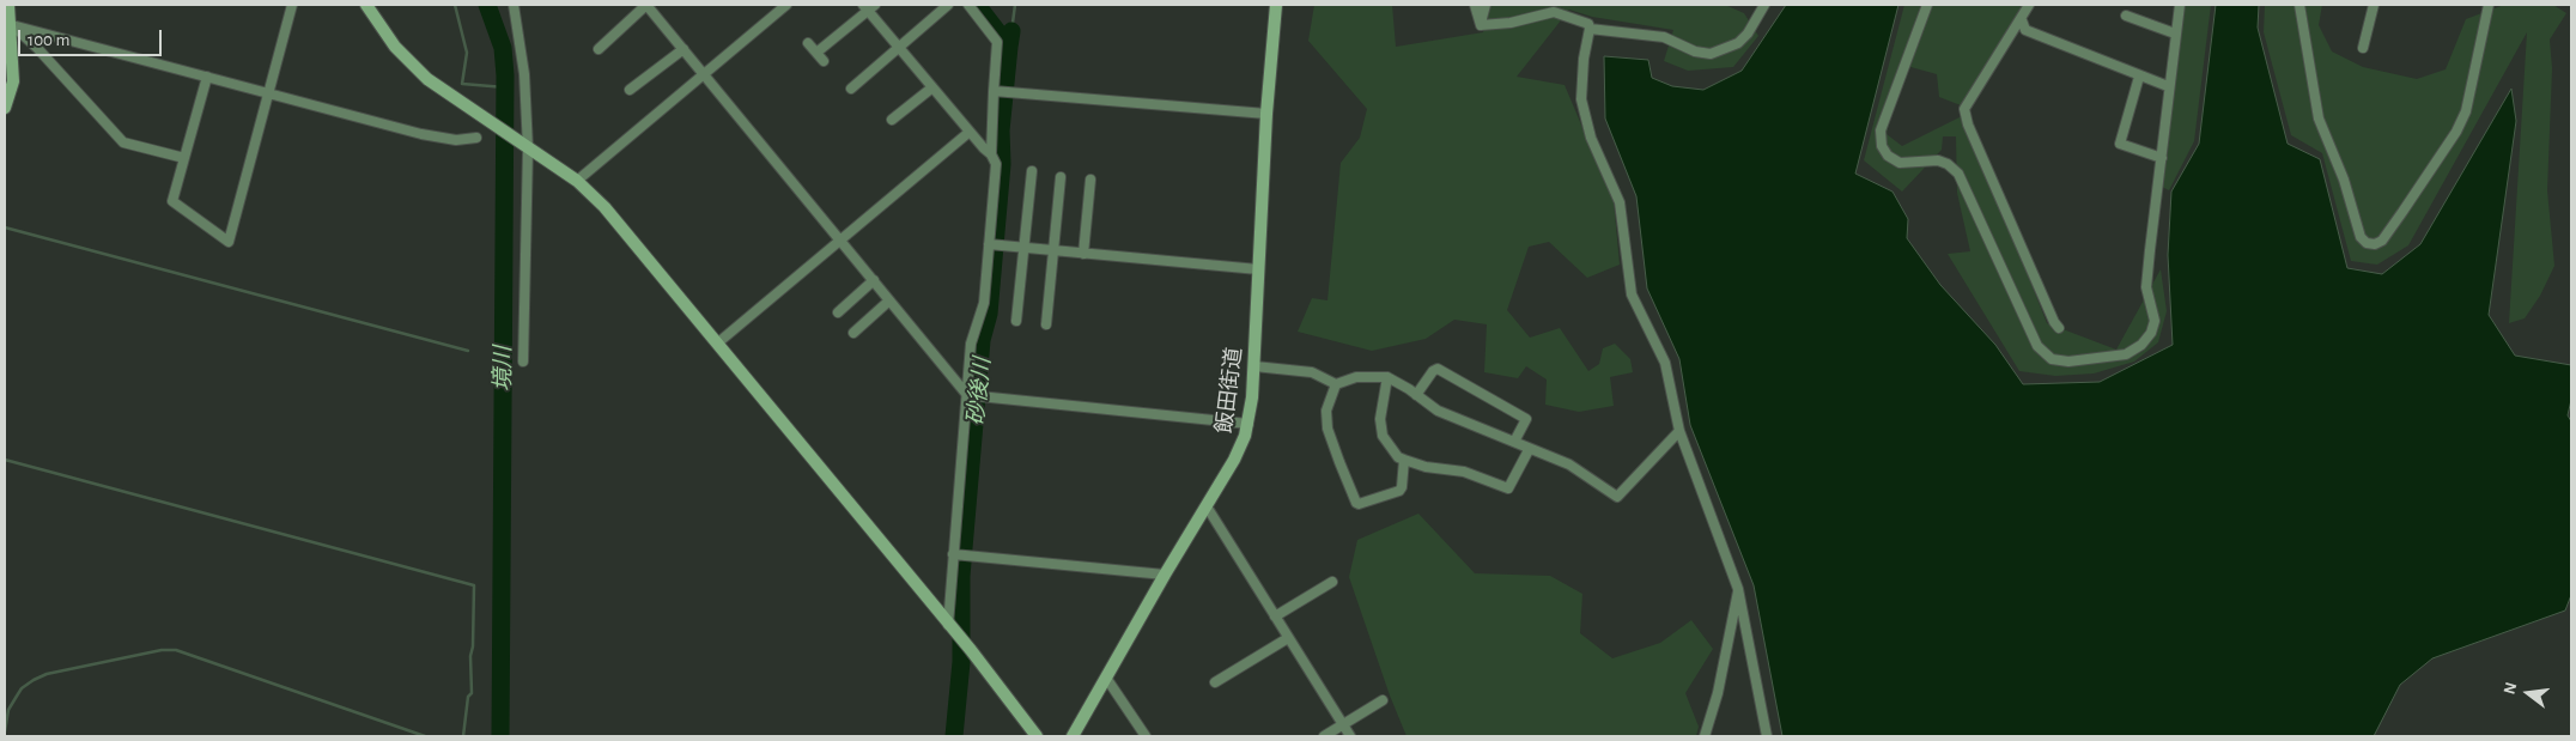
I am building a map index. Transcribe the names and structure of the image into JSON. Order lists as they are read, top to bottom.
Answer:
{
  "streets": {
    "street": ["飯田街道"]
  },
  "water": ["境川", "砂後川"],
  "scale_bar": "100 m",
  "north": "left"
}
